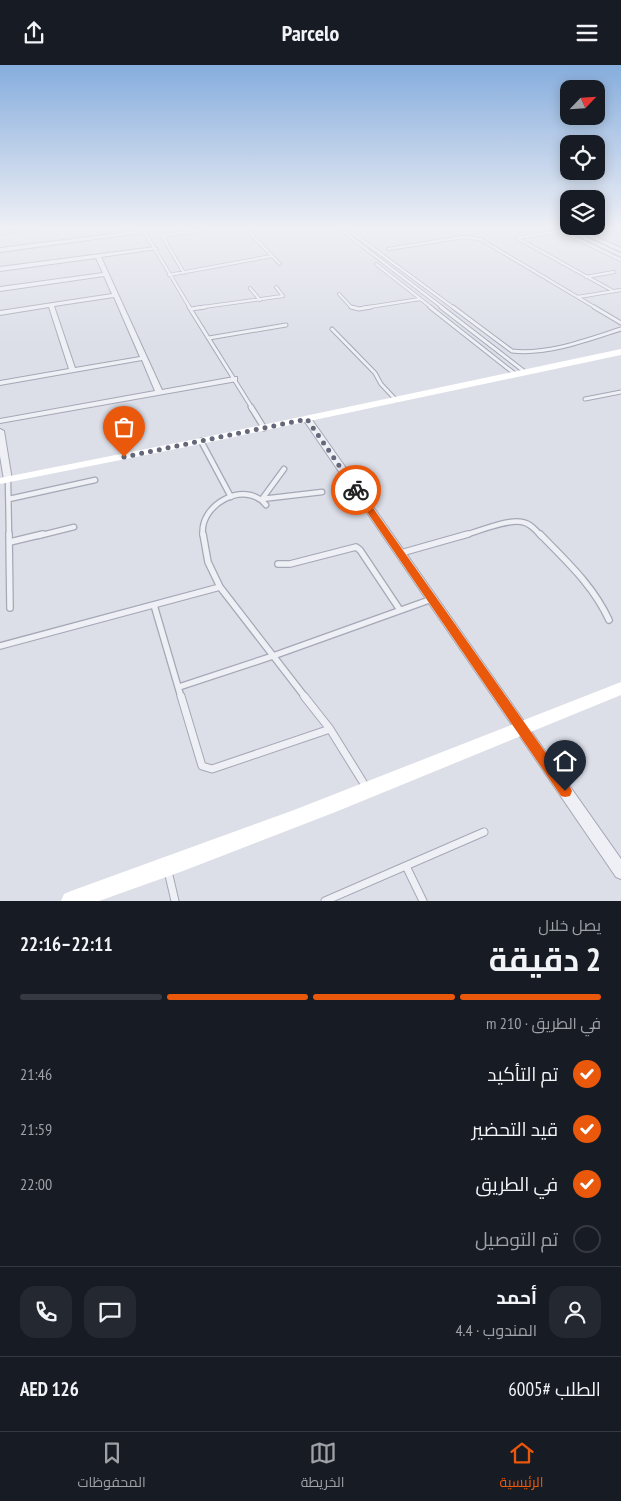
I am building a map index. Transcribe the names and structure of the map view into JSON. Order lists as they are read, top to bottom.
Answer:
{
  "north": "top right",
  "page": {
    "header": "Parcelo",
    "heading": ["2 دقيقة", "يصل خلال", "22:11–22:16"],
    "panel": [
      "أحمد",
      "المندوب · 4.4",
      "الطلب #6005",
      "AED 126"
    ],
    "bar": "في الطريق · 210 m",
    "list": [
      ["تم التأكيد", "21:46"],
      ["قيد التحضير", "21:59"],
      ["في الطريق", "22:00"],
      "تم التوصيل"
    ],
    "tabs": ["الرئيسية", "الخريطة", "المحفوظات"]
  }
}
